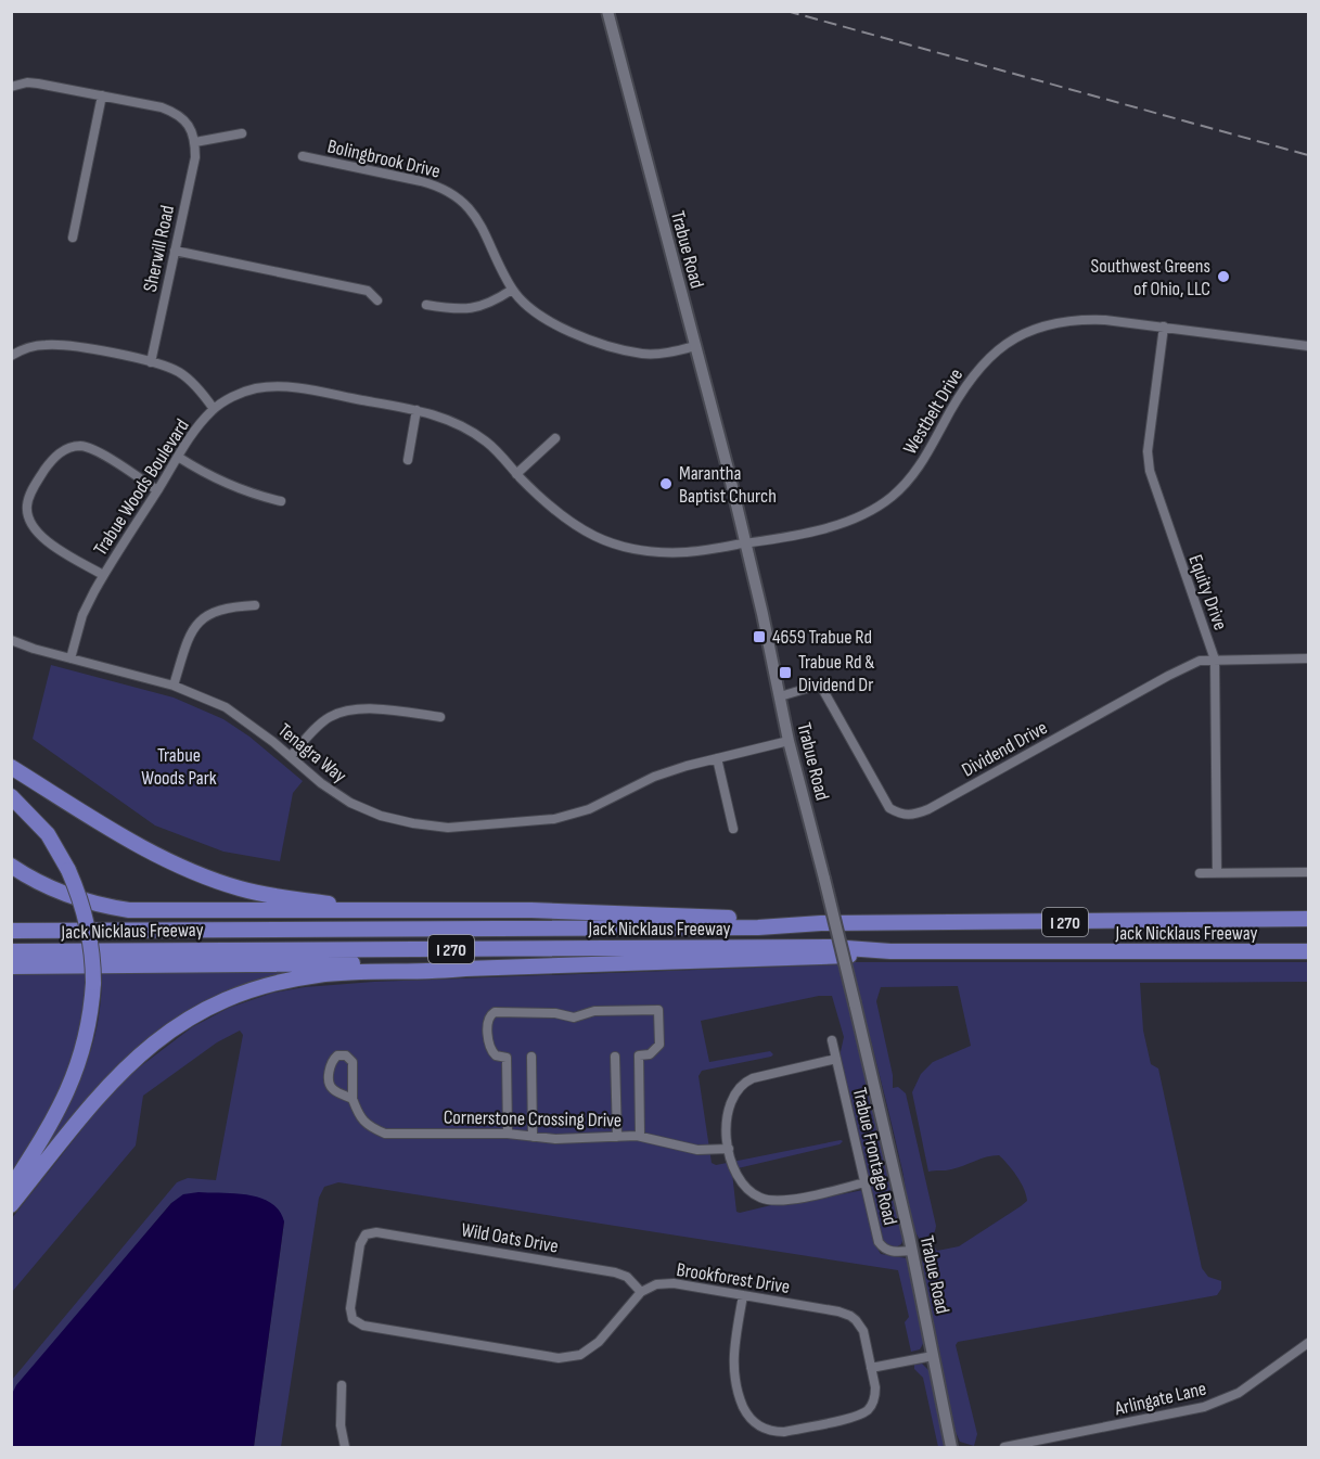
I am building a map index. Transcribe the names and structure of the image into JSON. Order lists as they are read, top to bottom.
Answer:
{
  "streets": {
    "highway": ["I 270", "Jack Nicklaus Freeway"],
    "main road": ["Trabue Road"],
    "street": [
      "Bolingbrook Drive",
      "Sherwill Road",
      "Westbelt Drive",
      "Trabue Woods Boulevard",
      "Equity Drive",
      "Dividend Drive",
      "Tenagra Way",
      "Cornerstone Crossing Drive",
      "Trabue Frontage Road",
      "Wild Oats Drive",
      "Brookforest Drive",
      "Arlingate Lane"
    ]
  },
  "crossings": [
    ["Bolingbrook Drive", "Trabue Road"],
    ["Trabue Road", "Westbelt Drive"],
    ["Trabue Road", "Trabue Woods Boulevard"],
    ["Trabue Road", "Dividend Drive"],
    ["Trabue Road", "Tenagra Way"],
    ["Trabue Road", "Trabue Frontage Road"],
    ["Westbelt Drive", "Trabue Woods Boulevard"],
    ["Westbelt Drive", "Equity Drive"],
    ["Trabue Woods Boulevard", "Tenagra Way"],
    ["Equity Drive", "Dividend Drive"],
    ["Cornerstone Crossing Drive", "Trabue Frontage Road"],
    ["Wild Oats Drive", "Brookforest Drive"]
  ],
  "parks": ["Trabue Woods Park"],
  "places": {
    "other": ["Southwest Greens of Ohio, LLC", "Marantha Baptist Church"],
    "transit": ["4659 Trabue Rd", "Trabue Rd & Dividend Dr"]
  }
}
